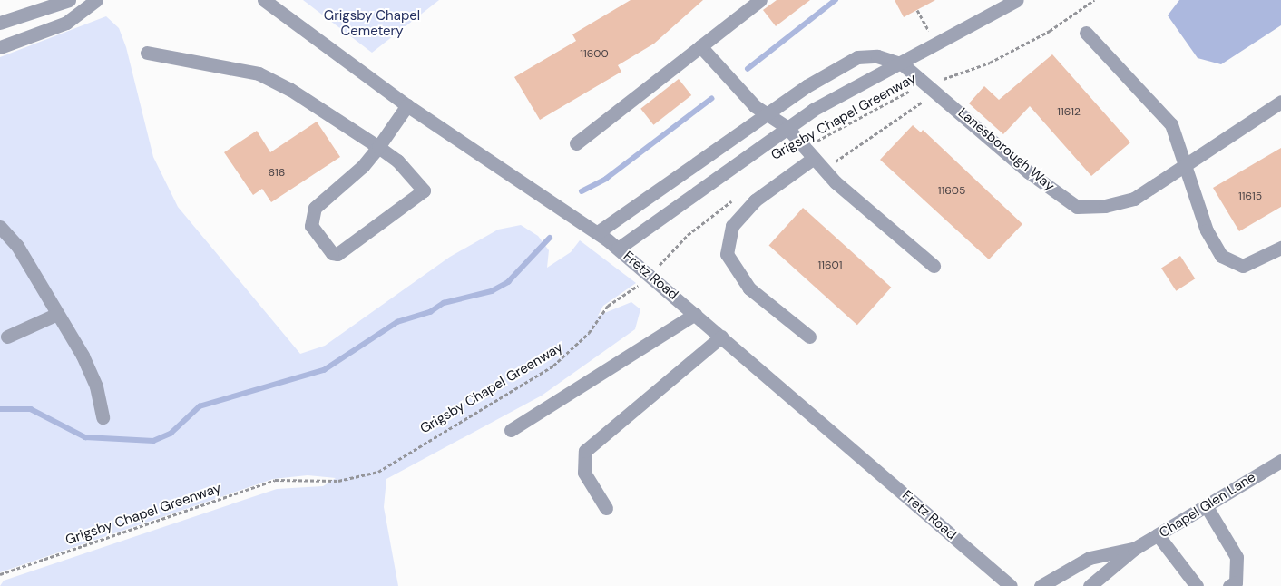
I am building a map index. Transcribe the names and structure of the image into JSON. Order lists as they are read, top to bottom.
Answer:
{
  "streets": {
    "street": ["Lanesborough Way", "Fretz Road", "Chapel Glen Lane"],
    "path": ["Grigsby Chapel Greenway"]
  },
  "crossings": [
    ["Grigsby Chapel Greenway", "Lanesborough Way"],
    ["Grigsby Chapel Greenway", "Fretz Road"],
    ["Lanesborough Way", "Fretz Road"]
  ],
  "parks": ["Grigsby Chapel Cemetery"],
  "house_numbers": [
    "11600",
    "11612",
    "616",
    "11605",
    "11615",
    "11601"
  ]
}
